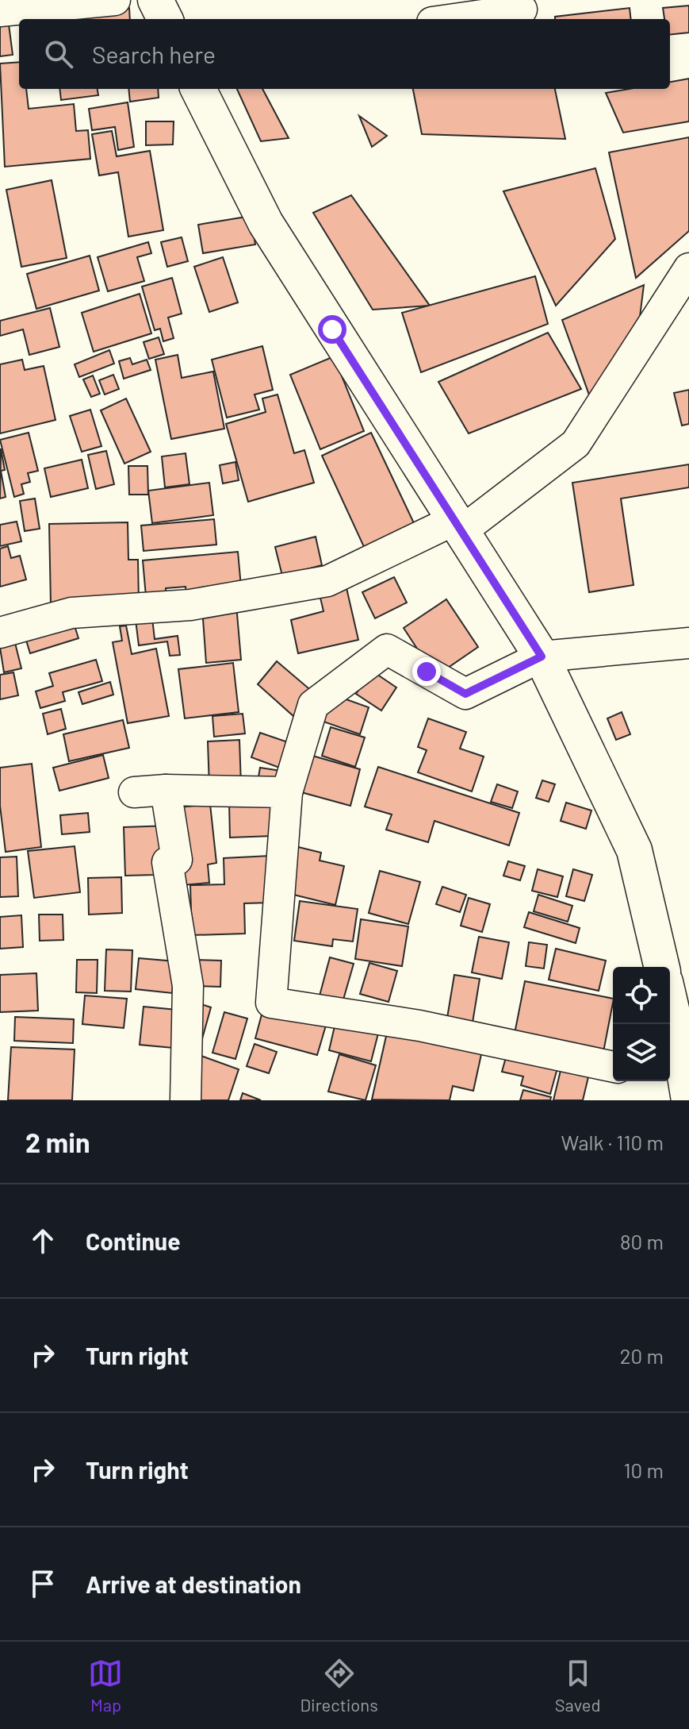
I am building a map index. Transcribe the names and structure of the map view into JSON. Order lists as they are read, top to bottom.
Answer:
{
  "page": {
    "search": "Search here",
    "heading": ["2 min", "Walk · 110 m"],
    "list": [
      ["Continue", "80 m"],
      ["Turn right", "20 m"],
      ["Turn right", "10 m"],
      "Arrive at destination"
    ],
    "nav": ["Map", "Directions", "Saved"]
  }
}
